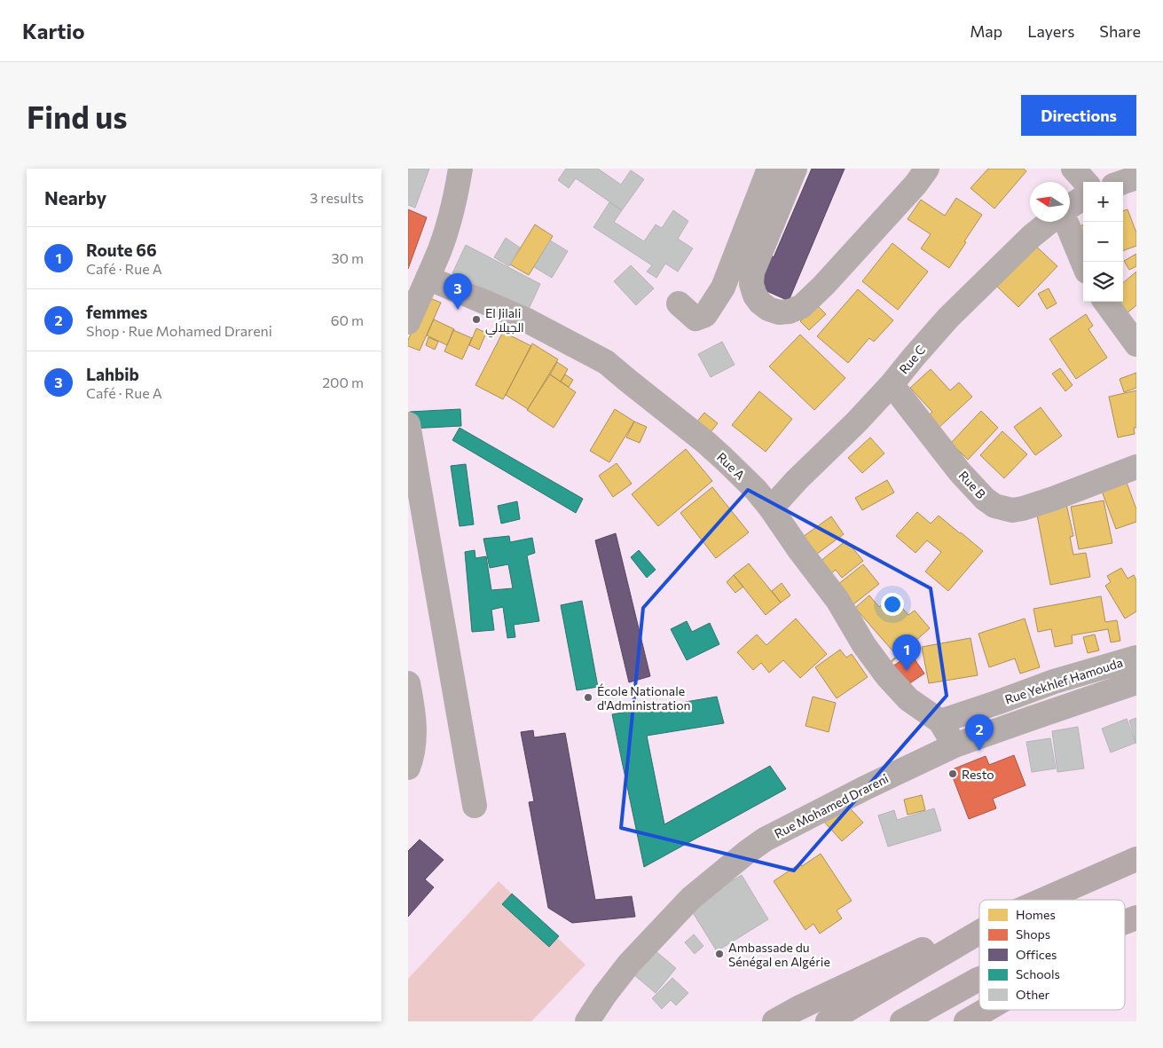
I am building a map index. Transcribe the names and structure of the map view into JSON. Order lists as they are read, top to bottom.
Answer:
{
  "streets": {
    "street": [
      "Rue C",
      "Rue A",
      "Rue B",
      "Rue Yekhlef Hamouda",
      "Rue Mohamed Drareni"
    ]
  },
  "crossings": [
    ["Rue C", "Rue A"],
    ["Rue C", "Rue B"],
    ["Rue A", "Rue Yekhlef Hamouda"],
    ["Rue A", "Rue Mohamed Drareni"]
  ],
  "places": [
    "El Jilali الجيلالي",
    "École Nationale d'Administration",
    "Resto",
    "Ambassade du Sénégal en Algérie"
  ],
  "legend": [
    "Homes",
    "Shops",
    "Offices",
    "Schools",
    "Other"
  ],
  "north": "left",
  "page": {
    "header": "Kartio",
    "nav": ["Map", "Layers", "Share"],
    "buttons": "Directions",
    "title": "Find us",
    "heading": ["Nearby", "3 results"],
    "map_buttons": ["+", "−"],
    "list": [
      {
        "mark": "1",
        "name": "Route 66",
        "note": "Café · Rue A",
        "value": "30 m"
      },
      {
        "mark": "2",
        "name": "femmes",
        "note": "Shop · Rue Mohamed Drareni",
        "value": "60 m"
      },
      {
        "mark": "3",
        "name": "Lahbib",
        "note": "Café · Rue A",
        "value": "200 m"
      }
    ],
    "pins": ["3", "1", "2"]
  }
}
